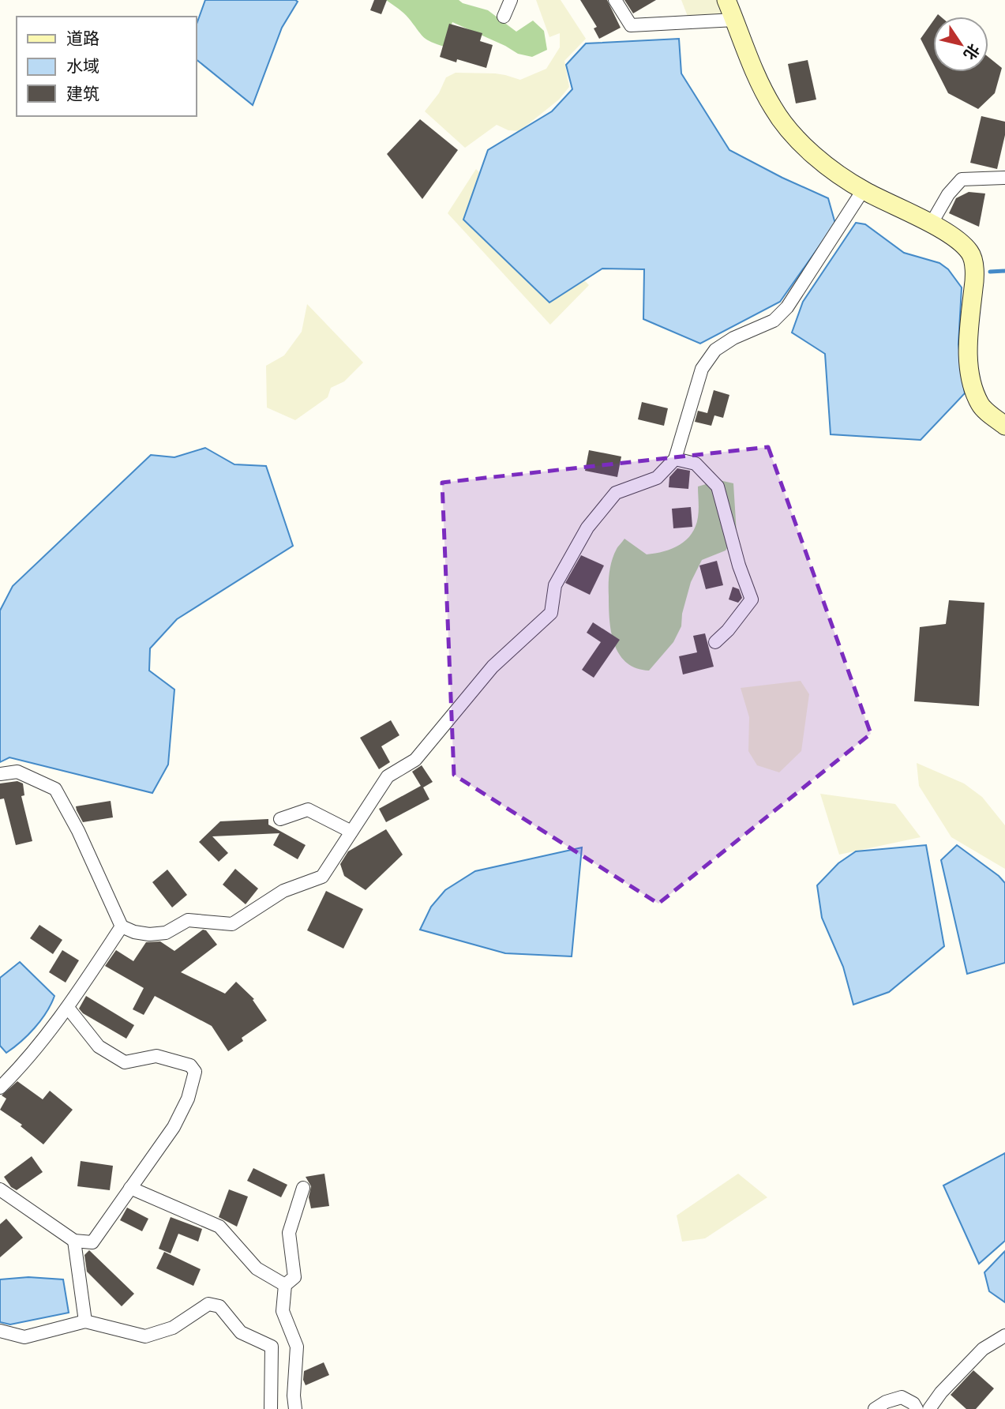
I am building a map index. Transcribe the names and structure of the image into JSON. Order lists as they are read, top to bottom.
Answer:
{
  "legend": ["道路", "水域", "建筑"],
  "north": "bottom right"
}
